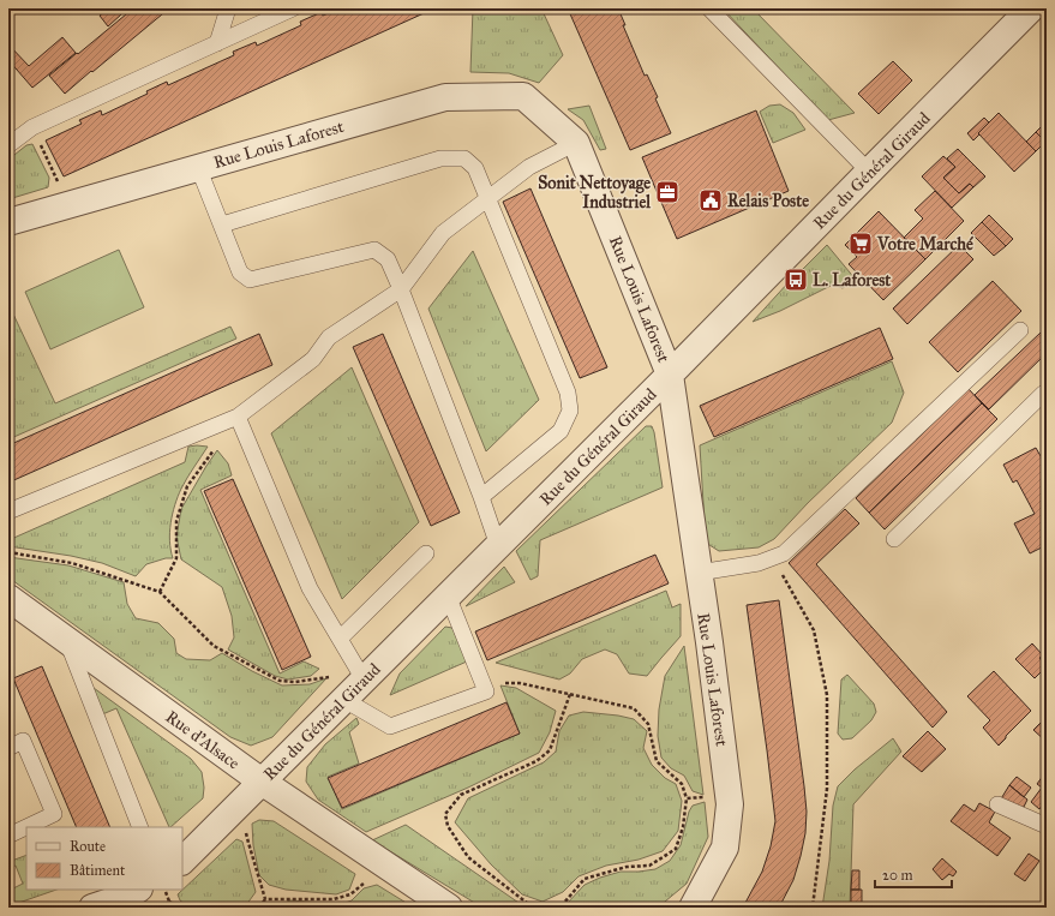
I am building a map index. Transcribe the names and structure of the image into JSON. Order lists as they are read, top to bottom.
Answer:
{
  "streets": {
    "street": ["Rue Louis Laforest", "Rue du Général Giraud", "Rue d'Alsace"]
  },
  "crossings": [
    ["Rue Louis Laforest", "Rue du Général Giraud"],
    ["Rue du Général Giraud", "Rue d'Alsace"]
  ],
  "places": {
    "office": ["Sonit Nettoyage Industriel"],
    "public building": ["Relais Poste"],
    "supermarket": ["Votre Marché"],
    "bus stop": ["L. Laforest"]
  },
  "legend": ["Route", "Bâtiment"],
  "scale_bar": "20 m"
}
